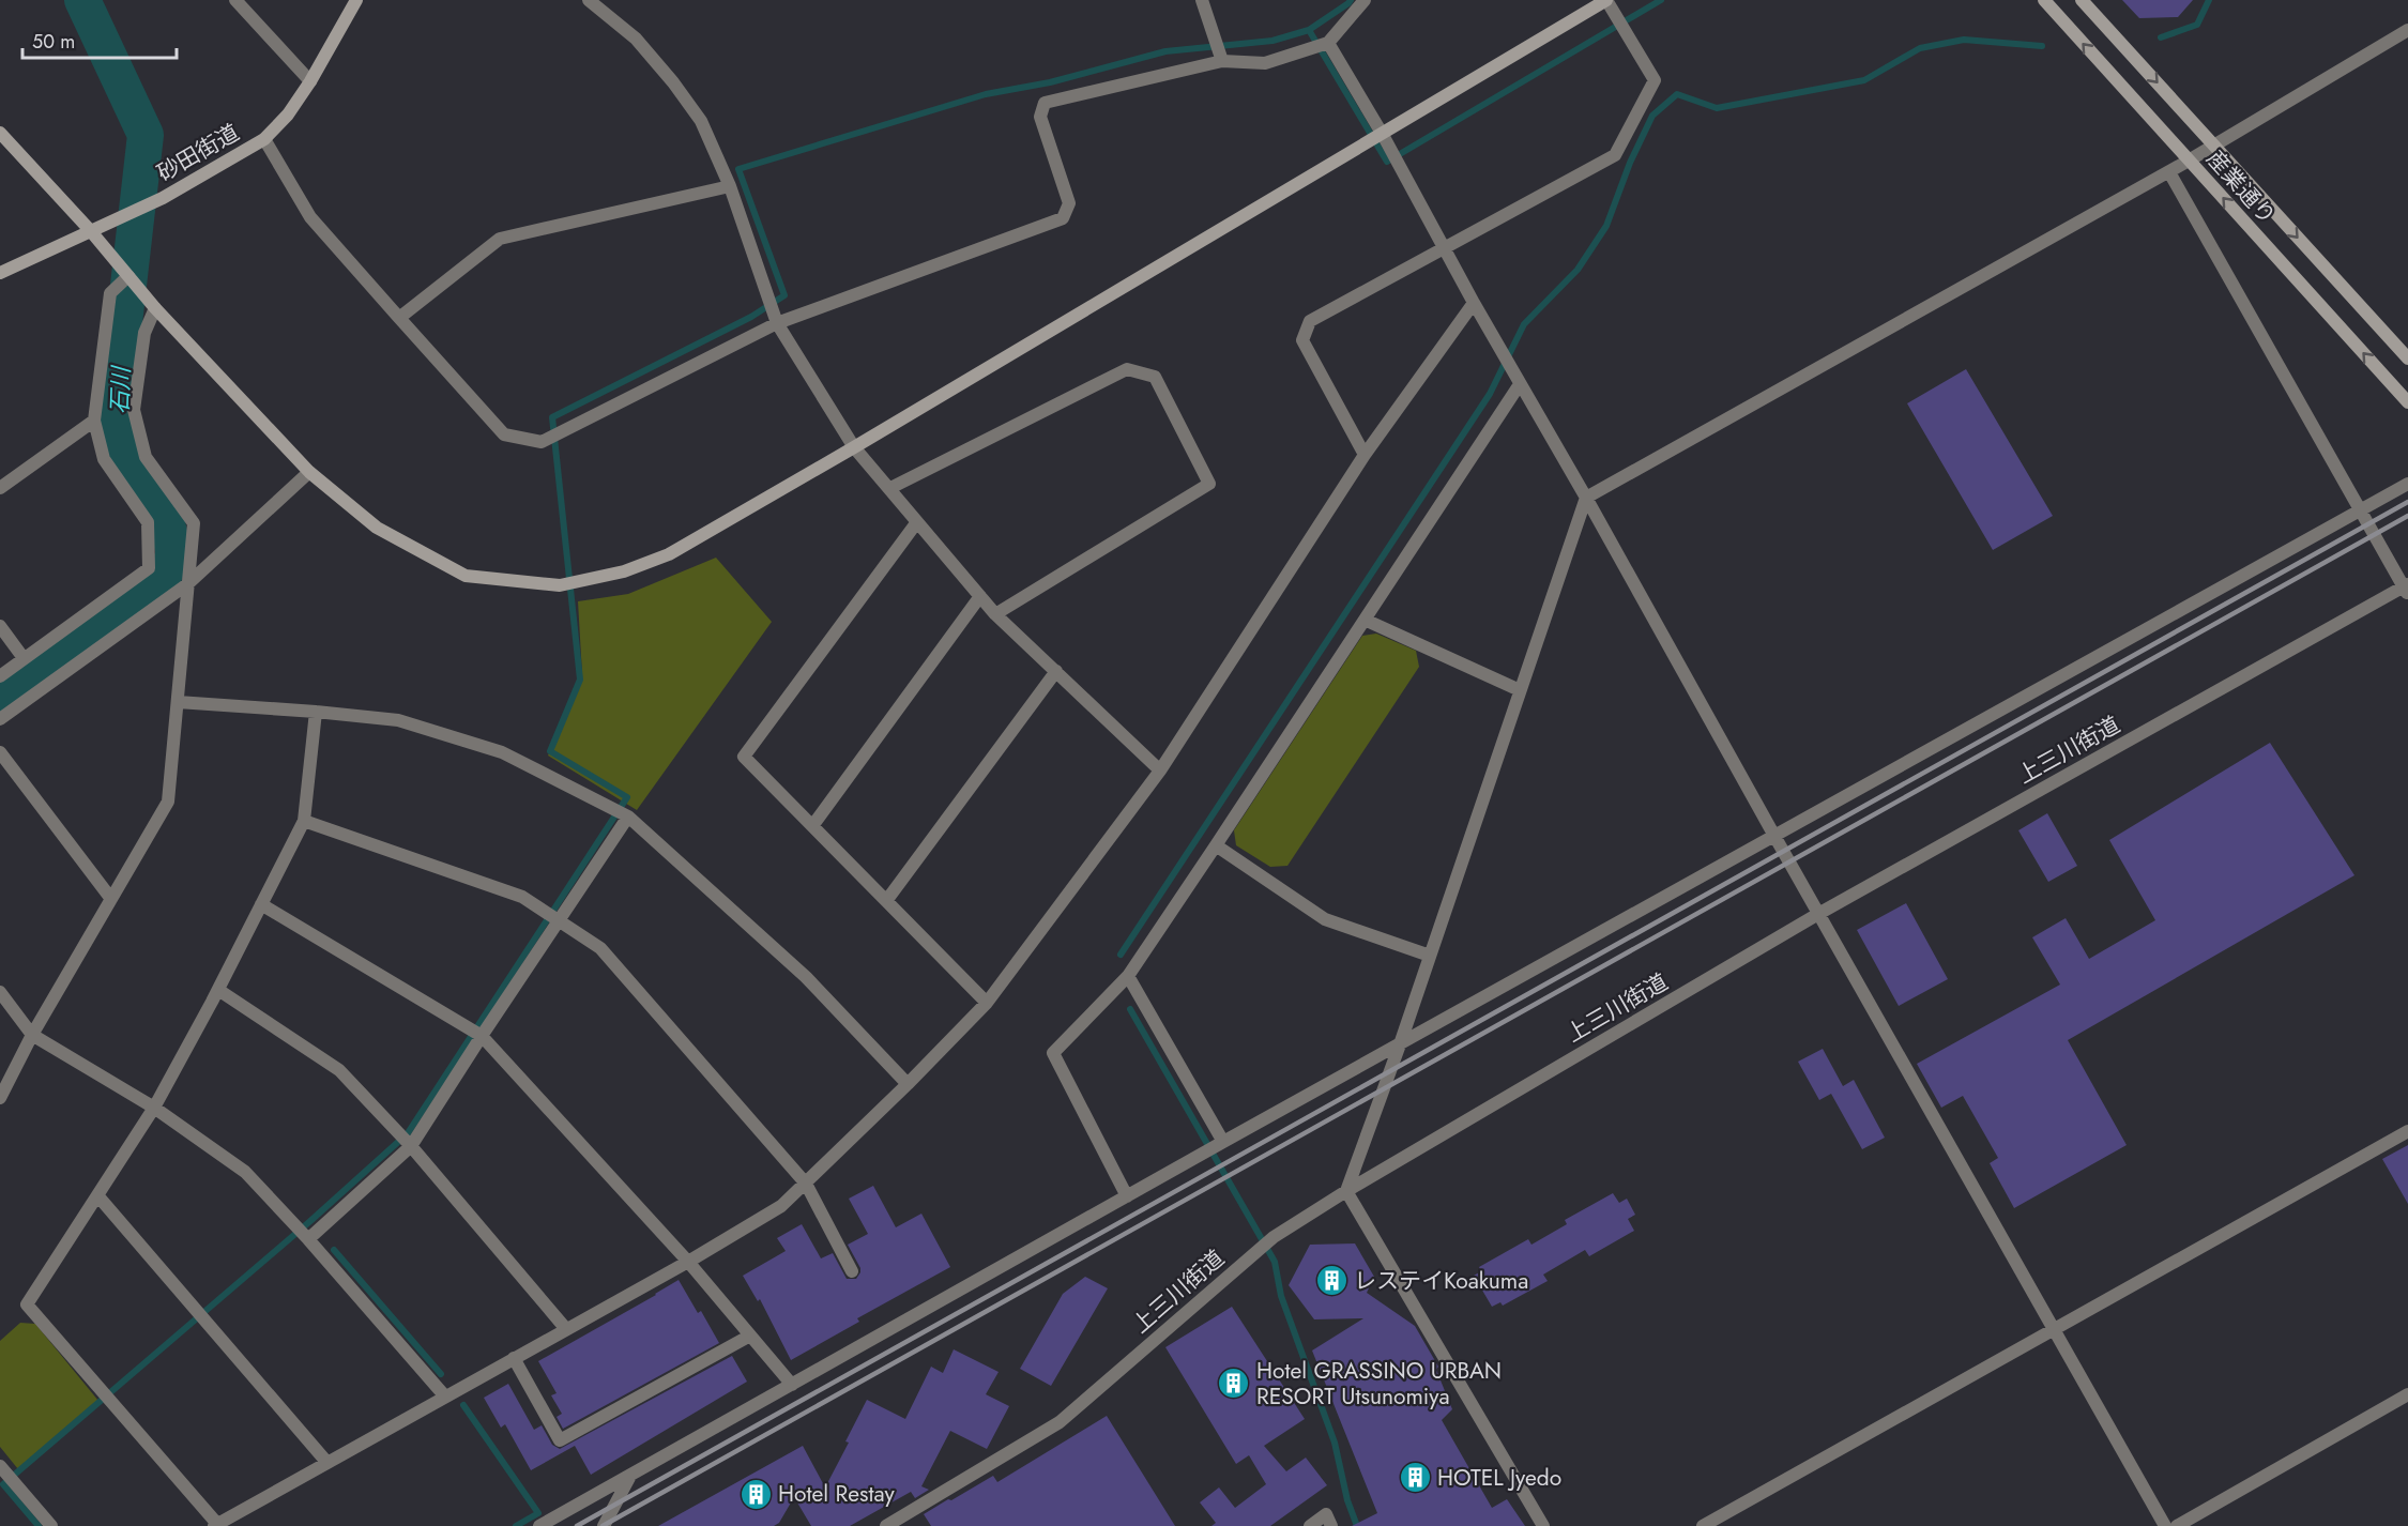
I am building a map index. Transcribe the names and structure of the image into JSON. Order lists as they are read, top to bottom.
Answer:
{
  "streets": {
    "street": ["砂田街道", "産業通り", "上三川街道"]
  },
  "water": ["石川"],
  "places": {
    "building": [
      "レステイKoakuma",
      "Hotel GRASSINO URBAN RESORT Utsunomiya",
      "HOTEL Jyedo",
      "Hotel Restay"
    ]
  },
  "scale_bar": "50 m"
}
